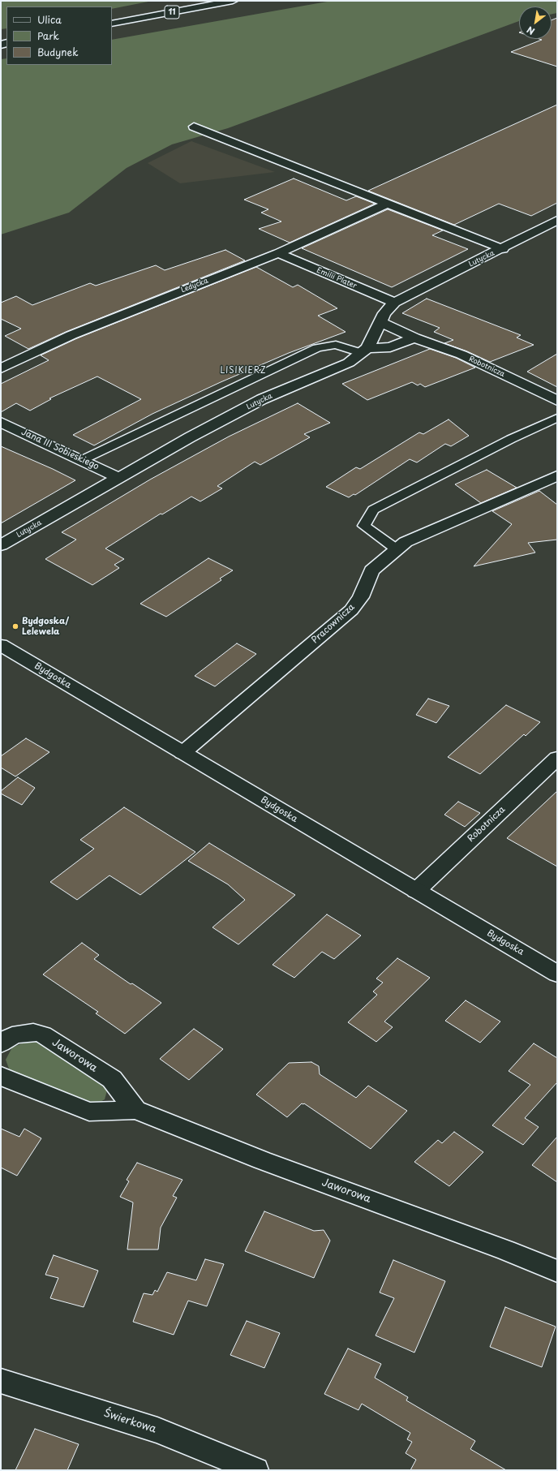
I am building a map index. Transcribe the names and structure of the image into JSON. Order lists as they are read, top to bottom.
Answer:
{
  "streets": {
    "main road": [
      "11",
      "Lutycka",
      "Emilii Plater",
      "Ledycka",
      "Robotnicza",
      "Jana III Sobieskiego",
      "Pracownicza",
      "Bydgoska",
      "Jaworowa",
      "Świerkowa"
    ]
  },
  "crossings": [
    ["Lutycka", "Emilii Plater"],
    ["Lutycka", "Ledycka"],
    ["Lutycka", "Robotnicza"],
    ["Lutycka", "Jana III Sobieskiego"],
    ["Emilii Plater", "Ledycka"],
    ["Robotnicza", "Bydgoska"],
    ["Pracownicza", "Bydgoska"]
  ],
  "districts": ["LISIKIERZ"],
  "places": ["Bydgoska/ Lelewela"],
  "legend": ["Ulica", "Park", "Budynek"],
  "north": "bottom left"
}
